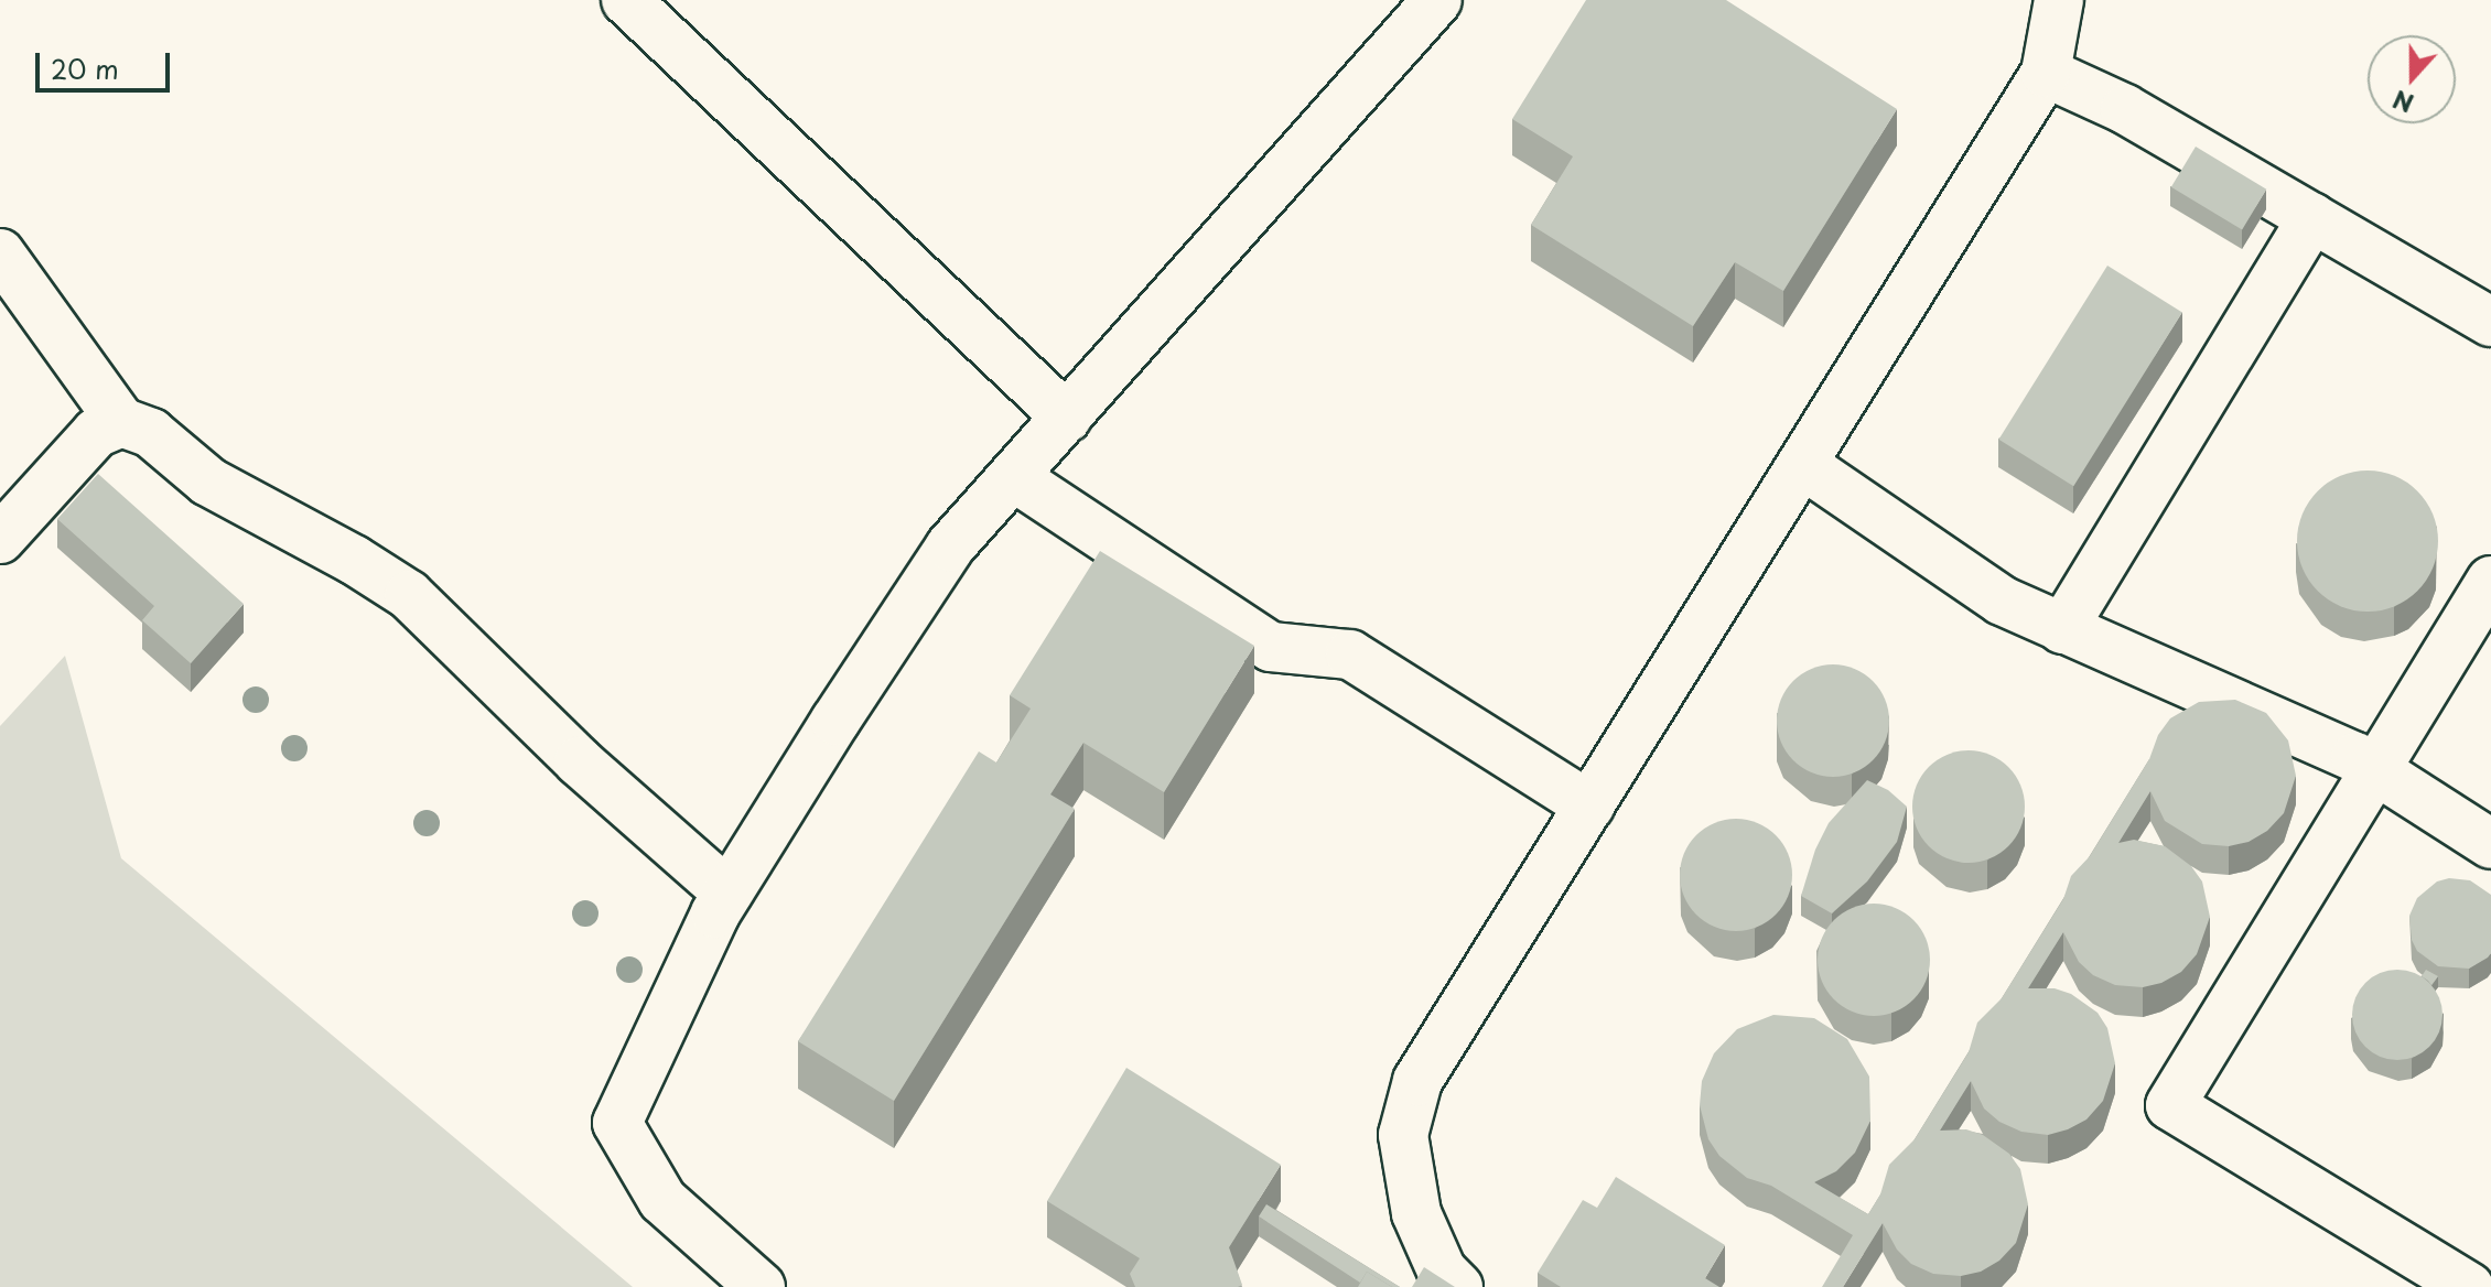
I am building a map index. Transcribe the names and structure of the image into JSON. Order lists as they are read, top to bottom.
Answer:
{
  "scale_bar": "20 m",
  "north": "bottom"
}
